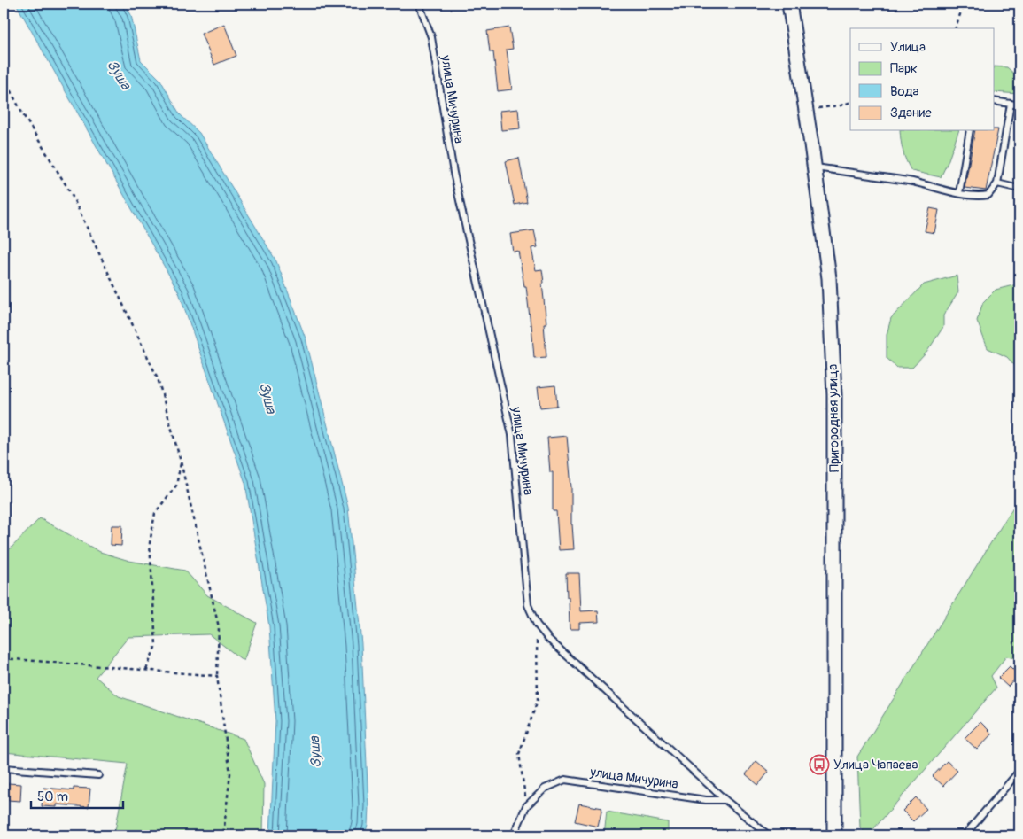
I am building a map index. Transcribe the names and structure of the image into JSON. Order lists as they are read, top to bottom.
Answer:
{
  "streets": {
    "street": ["Пригородная улица"],
    "lane": ["улица Мичурина"]
  },
  "water": ["Зуша"],
  "places": {
    "bus stop": ["Улица Чапаева"]
  },
  "legend": [
    "Улица",
    "Парк",
    "Вода",
    "Здание"
  ],
  "scale_bar": "50 m"
}
